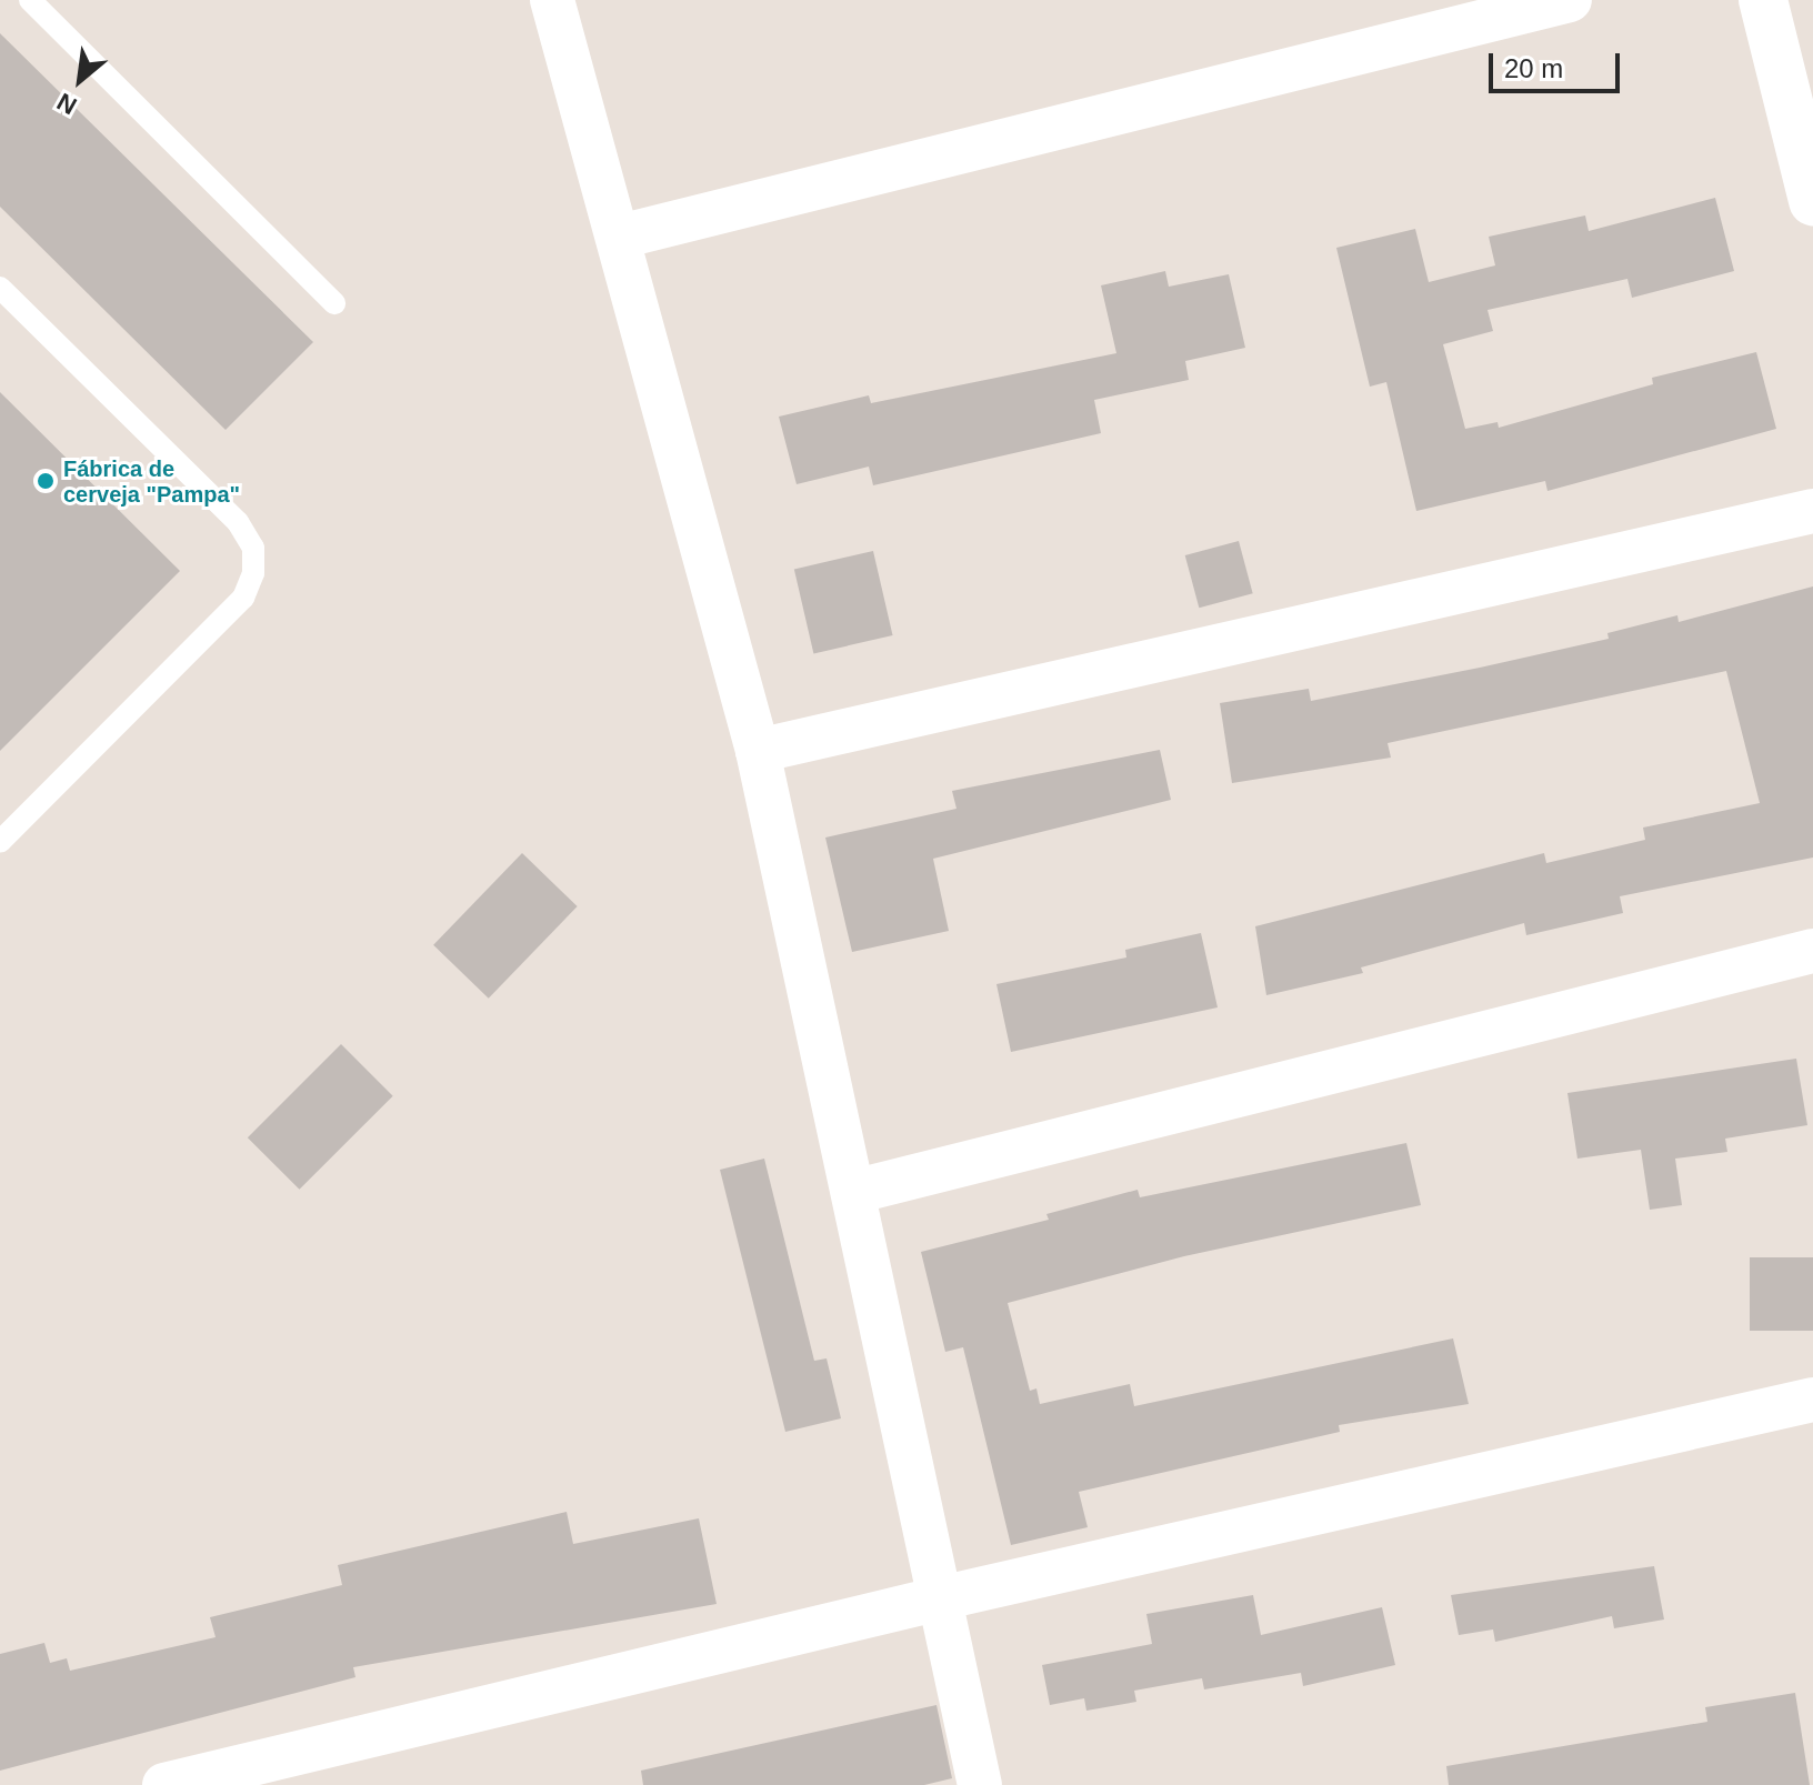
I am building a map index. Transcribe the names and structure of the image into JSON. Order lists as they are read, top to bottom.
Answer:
{
  "places": ["Fábrica de cerveja \"Pampa\""],
  "scale_bar": "20 m",
  "north": "bottom left"
}
